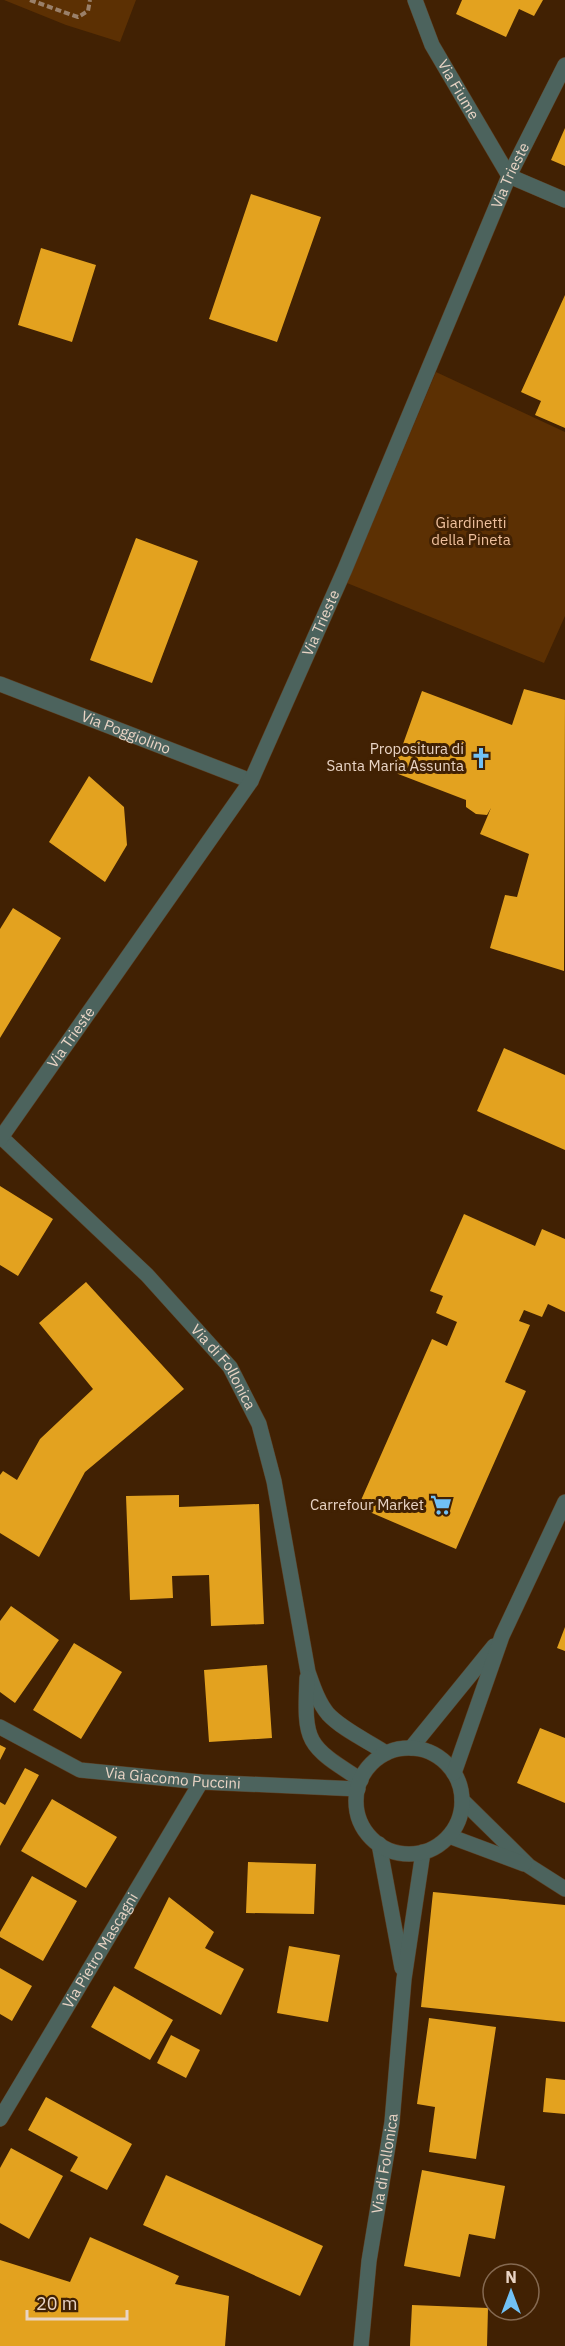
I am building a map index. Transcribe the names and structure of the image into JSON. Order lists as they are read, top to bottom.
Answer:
{
  "streets": {
    "street": [
      "Via Fiume",
      "Via Trieste",
      "Via Poggiolino",
      "Via di Follonica",
      "Via Giacomo Puccini",
      "Via Pietro Mascagni"
    ]
  },
  "crossings": [
    ["Via Fiume", "Via Trieste"],
    ["Via Trieste", "Via Poggiolino"],
    ["Via Trieste", "Via di Follonica"],
    ["Via di Follonica", "Via Giacomo Puccini"],
    ["Via Giacomo Puccini", "Via Pietro Mascagni"]
  ],
  "parks": ["Giardinetti della Pineta"],
  "places": {
    "church": ["Propositura di Santa Maria Assunta"],
    "supermarket": ["Carrefour Market"]
  },
  "scale_bar": "20 m",
  "north": "top"
}
